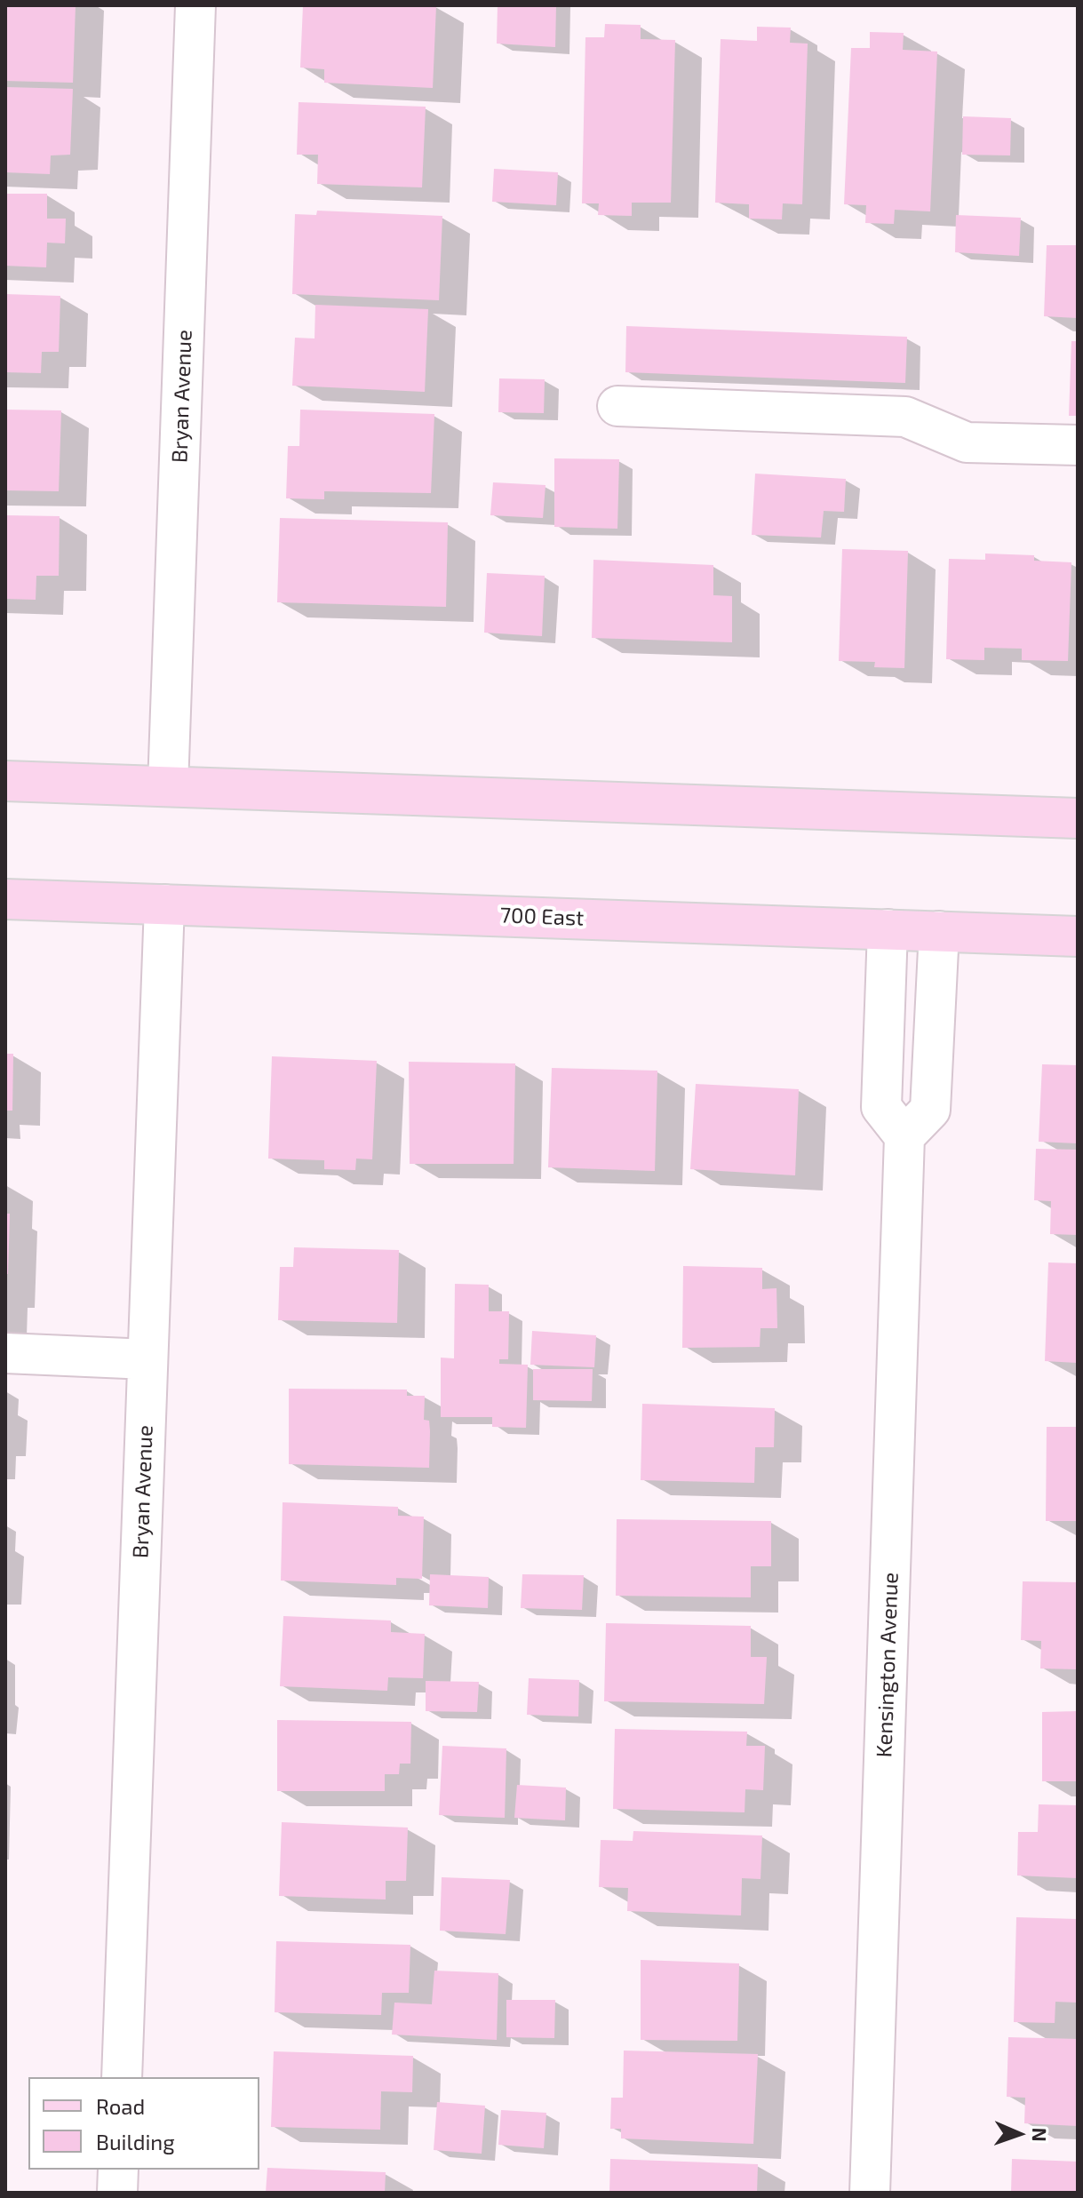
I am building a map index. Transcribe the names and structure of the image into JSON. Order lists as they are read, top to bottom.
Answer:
{
  "streets": {
    "main road": ["700 East"],
    "street": ["Bryan Avenue", "Kensington Avenue"]
  },
  "crossings": [
    ["Bryan Avenue", "700 East"]
  ],
  "legend": ["Road", "Building"],
  "north": "right"
}
